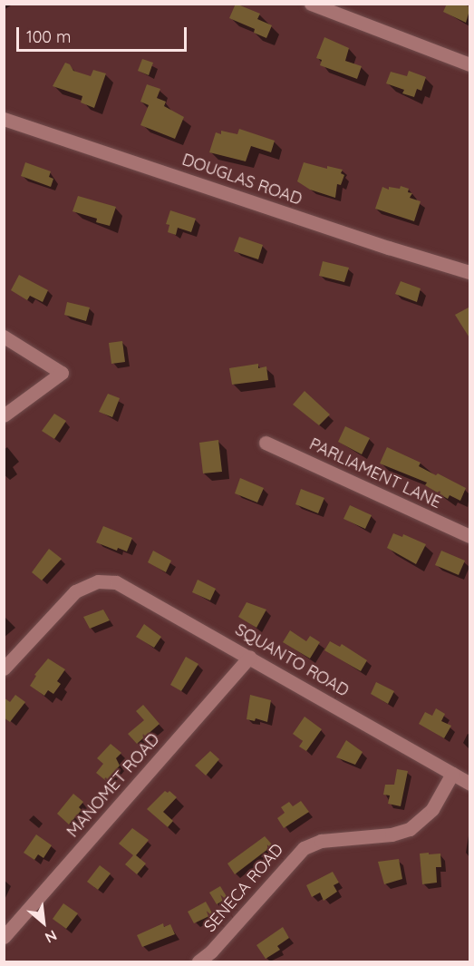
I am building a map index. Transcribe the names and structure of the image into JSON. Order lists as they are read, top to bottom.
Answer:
{
  "streets": {
    "street": [
      "DOUGLAS ROAD",
      "PARLIAMENT LANE",
      "SQUANTO ROAD",
      "MANOMET ROAD",
      "SENECA ROAD"
    ]
  },
  "crossings": [
    ["SQUANTO ROAD", "MANOMET ROAD"],
    ["SQUANTO ROAD", "SENECA ROAD"]
  ],
  "scale_bar": "100 m",
  "north": "bottom right"
}
